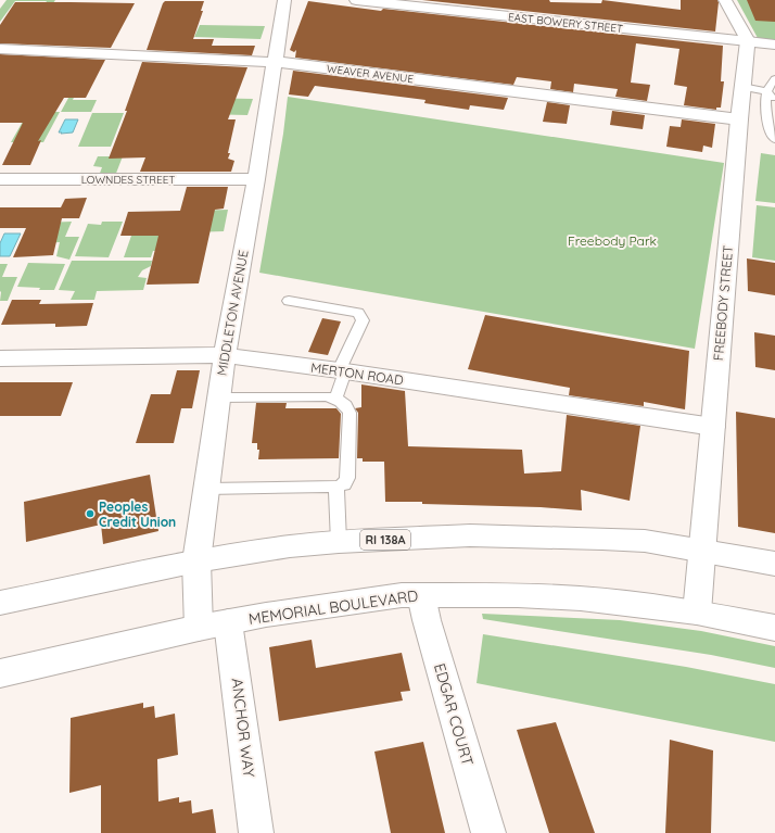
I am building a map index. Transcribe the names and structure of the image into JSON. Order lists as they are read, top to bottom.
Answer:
{
  "streets": {
    "street": [
      "EAST BOWERY STREET",
      "WEAVER AVENUE",
      "LOWNDES STREET",
      "FREEBODY STREET",
      "MIDDLETON AVENUE",
      "MERTON ROAD",
      "RI 138A",
      "MEMORIAL BOULEVARD",
      "EDGAR COURT",
      "ANCHOR WAY"
    ]
  },
  "crossings": [
    ["EAST BOWERY STREET", "FREEBODY STREET"],
    ["WEAVER AVENUE", "FREEBODY STREET"],
    ["WEAVER AVENUE", "MIDDLETON AVENUE"],
    ["LOWNDES STREET", "MIDDLETON AVENUE"],
    ["FREEBODY STREET", "MERTON ROAD"],
    ["FREEBODY STREET", "RI 138A"],
    ["FREEBODY STREET", "MEMORIAL BOULEVARD"],
    ["MIDDLETON AVENUE", "MERTON ROAD"],
    ["MIDDLETON AVENUE", "RI 138A"],
    ["MIDDLETON AVENUE", "MEMORIAL BOULEVARD"],
    ["MEMORIAL BOULEVARD", "EDGAR COURT"],
    ["MEMORIAL BOULEVARD", "ANCHOR WAY"]
  ],
  "parks": ["Freebody Park"],
  "places": ["Peoples Credit Union"]
}
